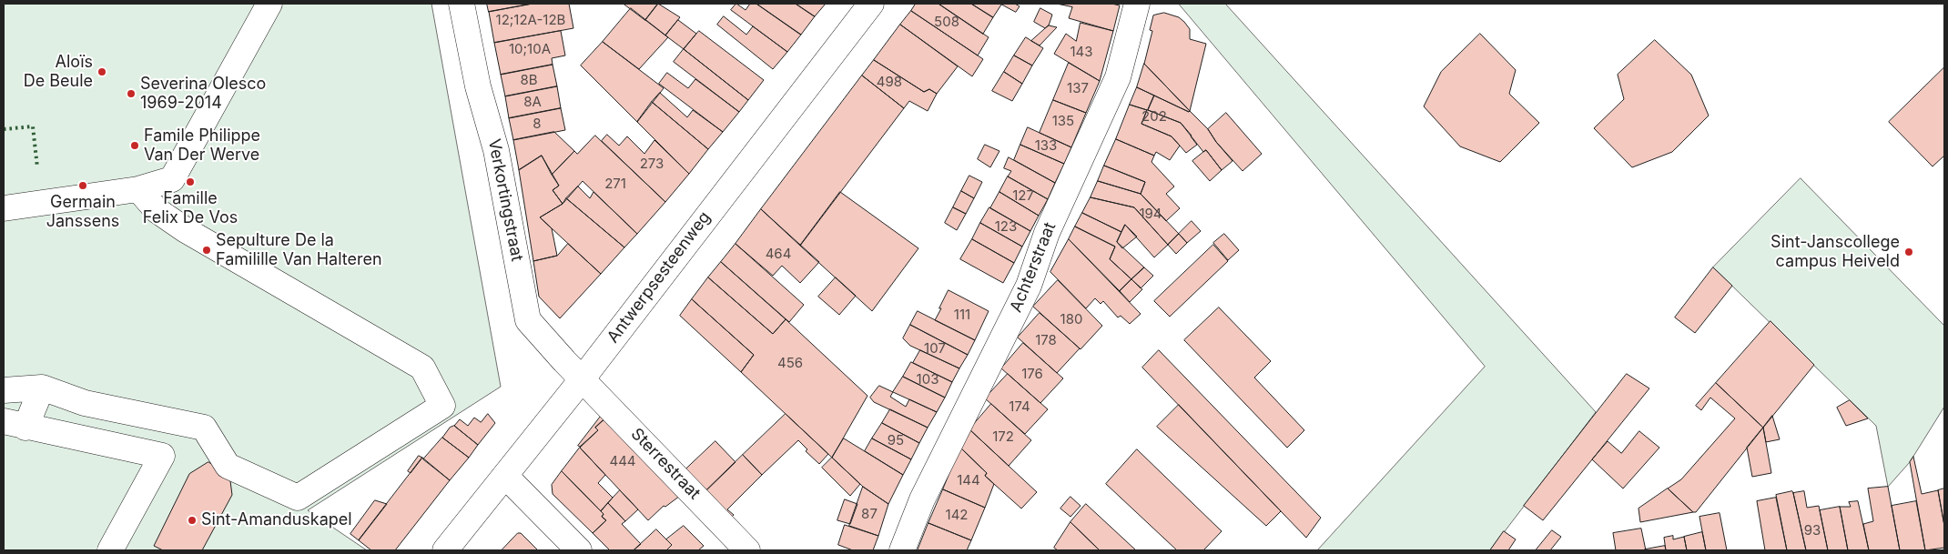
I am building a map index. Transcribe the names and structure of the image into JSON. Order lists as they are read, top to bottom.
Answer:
{
  "streets": {
    "street": [
      "Verkortingstraat",
      "Achterstraat",
      "Antwerpsesteenweg",
      "Sterrestraat"
    ]
  },
  "crossings": [
    ["Verkortingstraat", "Antwerpsesteenweg"],
    ["Verkortingstraat", "Sterrestraat"],
    ["Antwerpsesteenweg", "Sterrestraat"]
  ],
  "places": [
    "Aloïs De Beule",
    "Severina Olesco 1969-2014",
    "Famile Philippe Van Der Werve",
    "Famille Felix De Vos",
    "Germain Janssens",
    "Sepulture De la Familille Van Halteren",
    "Sint-Janscollege campus Heiveld",
    "Sint-Amanduskapel"
  ],
  "house_numbers": [
    "12;12A-12B",
    "508",
    "10;10A",
    "143",
    "8B",
    "498",
    "137",
    "8A",
    "202",
    "135",
    "8",
    "133",
    "273",
    "271",
    "127",
    "194",
    "123",
    "464",
    "111",
    "180",
    "178",
    "107",
    "456",
    "176",
    "103",
    "174",
    "172",
    "95",
    "444",
    "144",
    "87",
    "142",
    "93"
  ]
}
